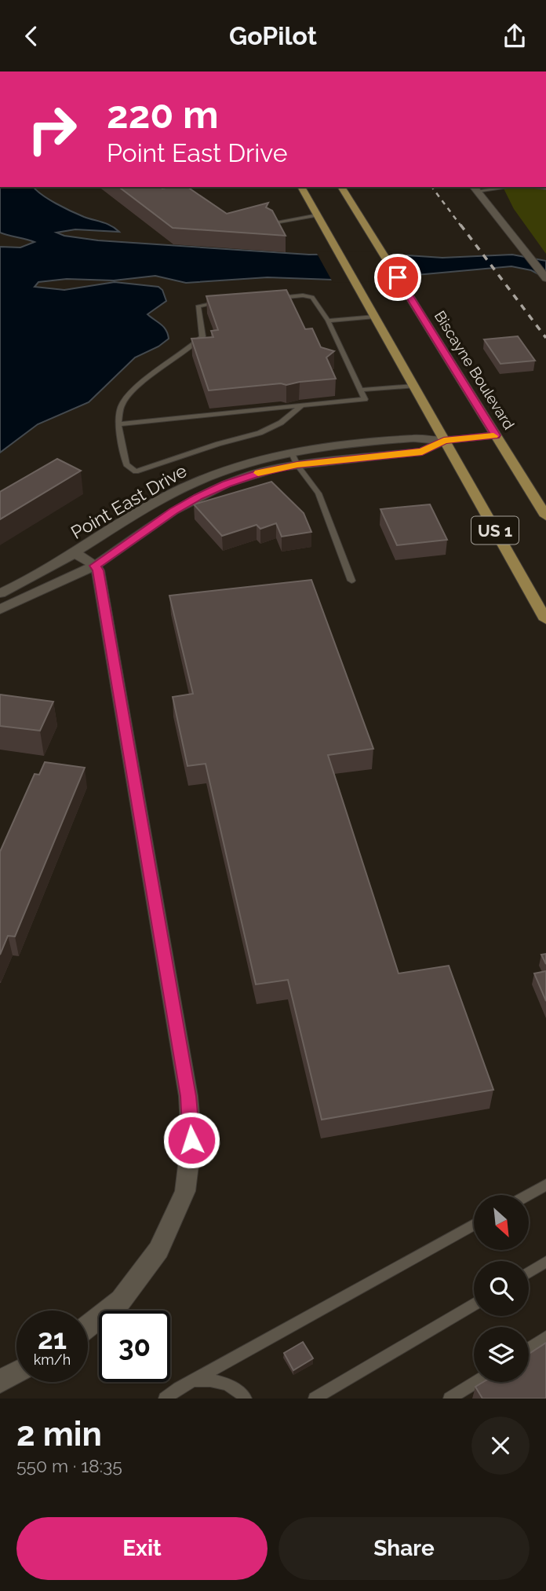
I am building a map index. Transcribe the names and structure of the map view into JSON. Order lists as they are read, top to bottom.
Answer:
{
  "streets": {
    "main road": ["Biscayne Boulevard", "US 1"],
    "street": ["Point East Drive"]
  },
  "crossings": [
    ["Biscayne Boulevard", "Point East Drive"],
    ["Point East Drive", "US 1"]
  ],
  "north": "bottom right",
  "page": {
    "header": "GoPilot",
    "turn": ["220 m", "Point East Drive"],
    "speed": "21 km/h",
    "limit": "30",
    "heading": ["2 min", "550 m · 18:35"],
    "buttons": ["Exit", "Share"]
  }
}
